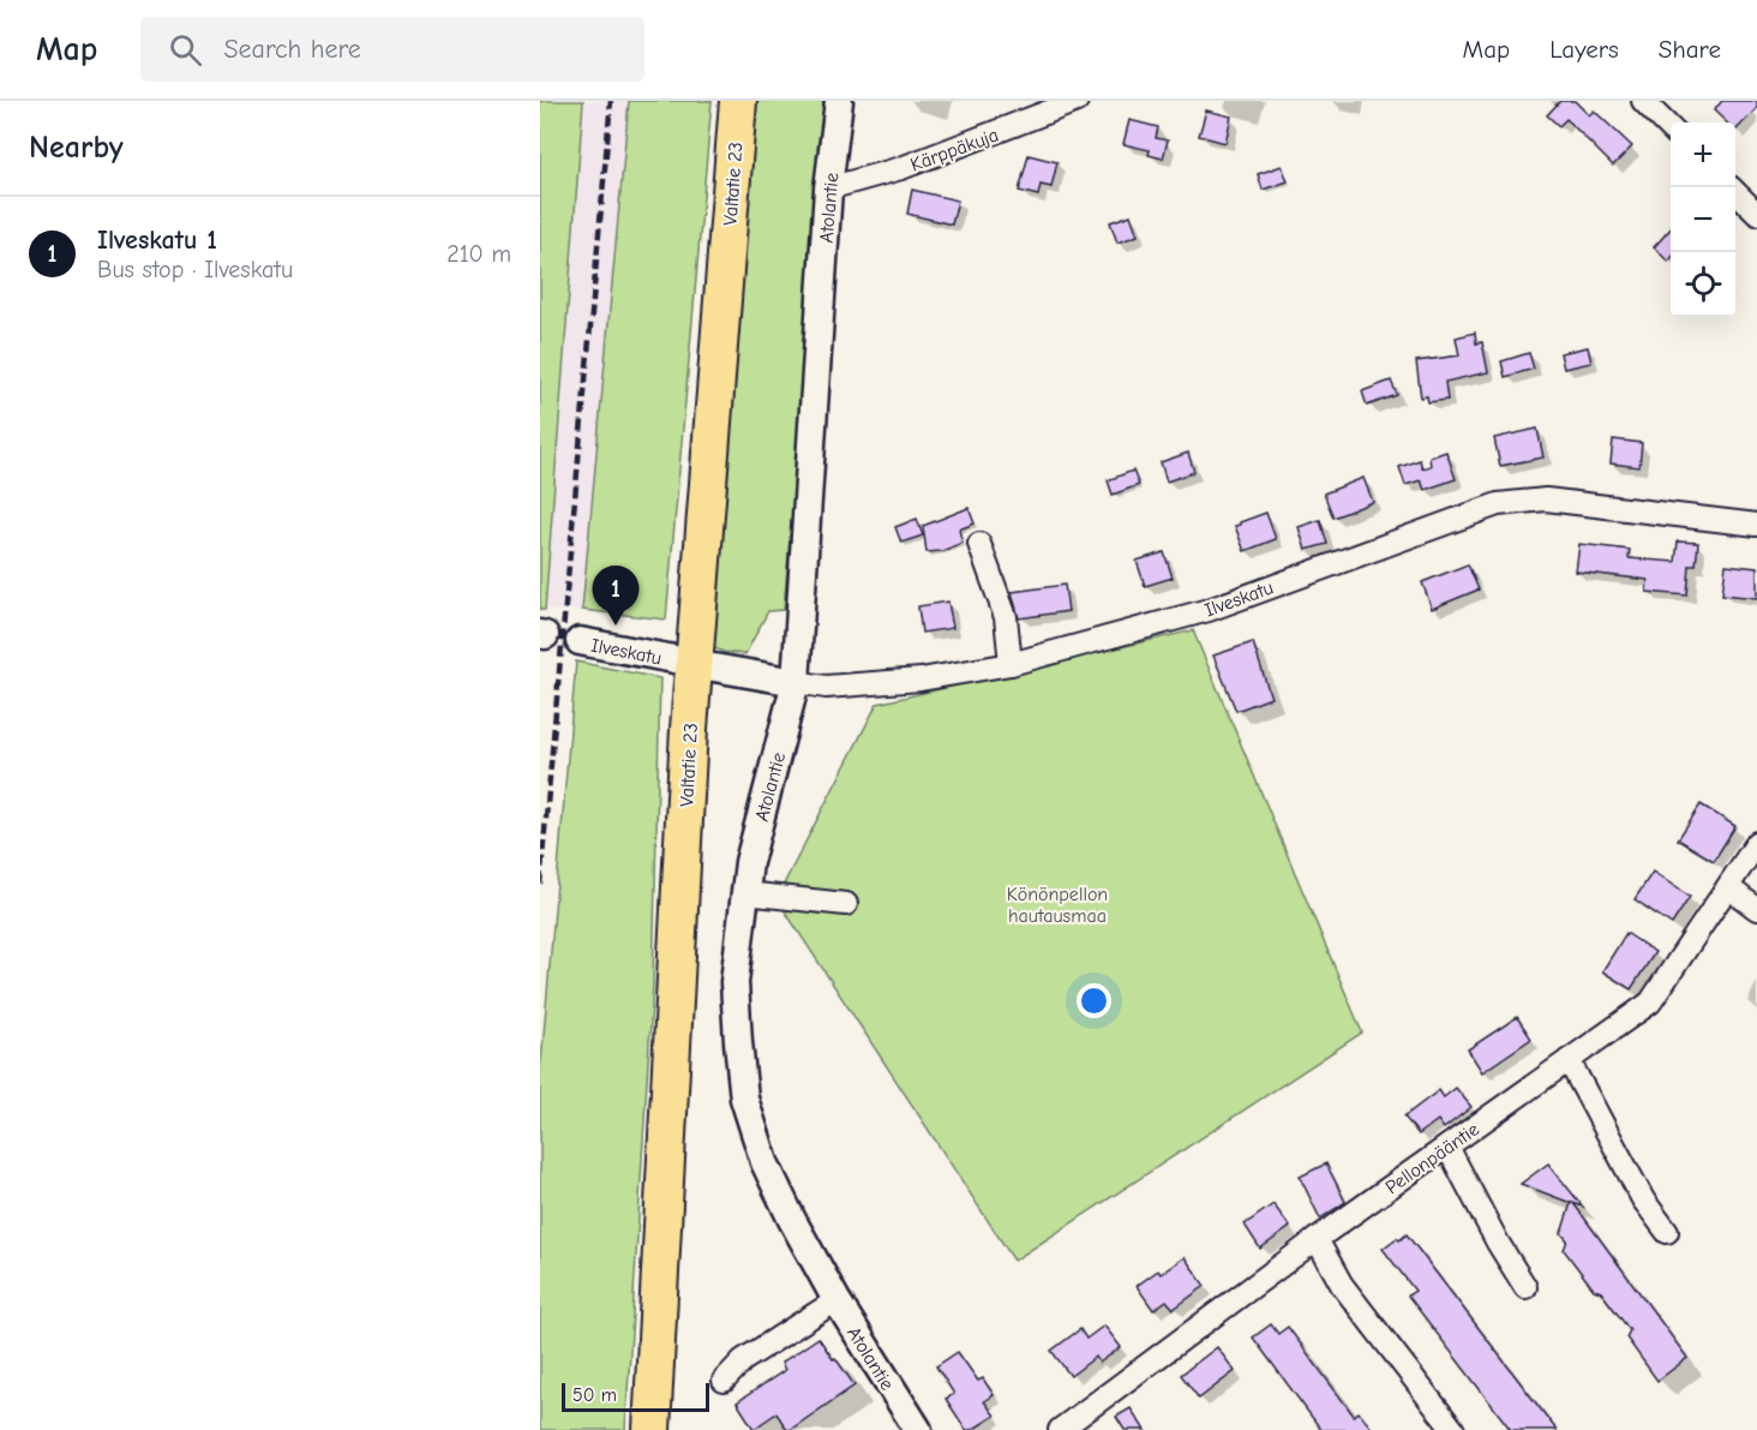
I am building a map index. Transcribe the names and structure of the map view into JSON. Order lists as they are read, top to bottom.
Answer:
{
  "streets": {
    "highway": ["Valtatie 23"],
    "street": [
      "Kärppäkuja",
      "Atolantie",
      "Ilveskatu",
      "Pellonpääntie"
    ]
  },
  "crossings": [
    ["Kärppäkuja", "Atolantie"],
    ["Atolantie", "Ilveskatu"]
  ],
  "parks": ["Könönpellon hautausmaa"],
  "scale_bar": "50 m",
  "page": {
    "header": "Map",
    "search": "Search here",
    "nav": ["Map", "Layers", "Share"],
    "heading": "Nearby",
    "map_buttons": ["+", "−"],
    "list": [
      {
        "mark": "1",
        "name": "Ilveskatu 1",
        "note": "Bus stop · Ilveskatu",
        "value": "210 m"
      }
    ],
    "pins": "1",
    "scale": "50 m"
  }
}
